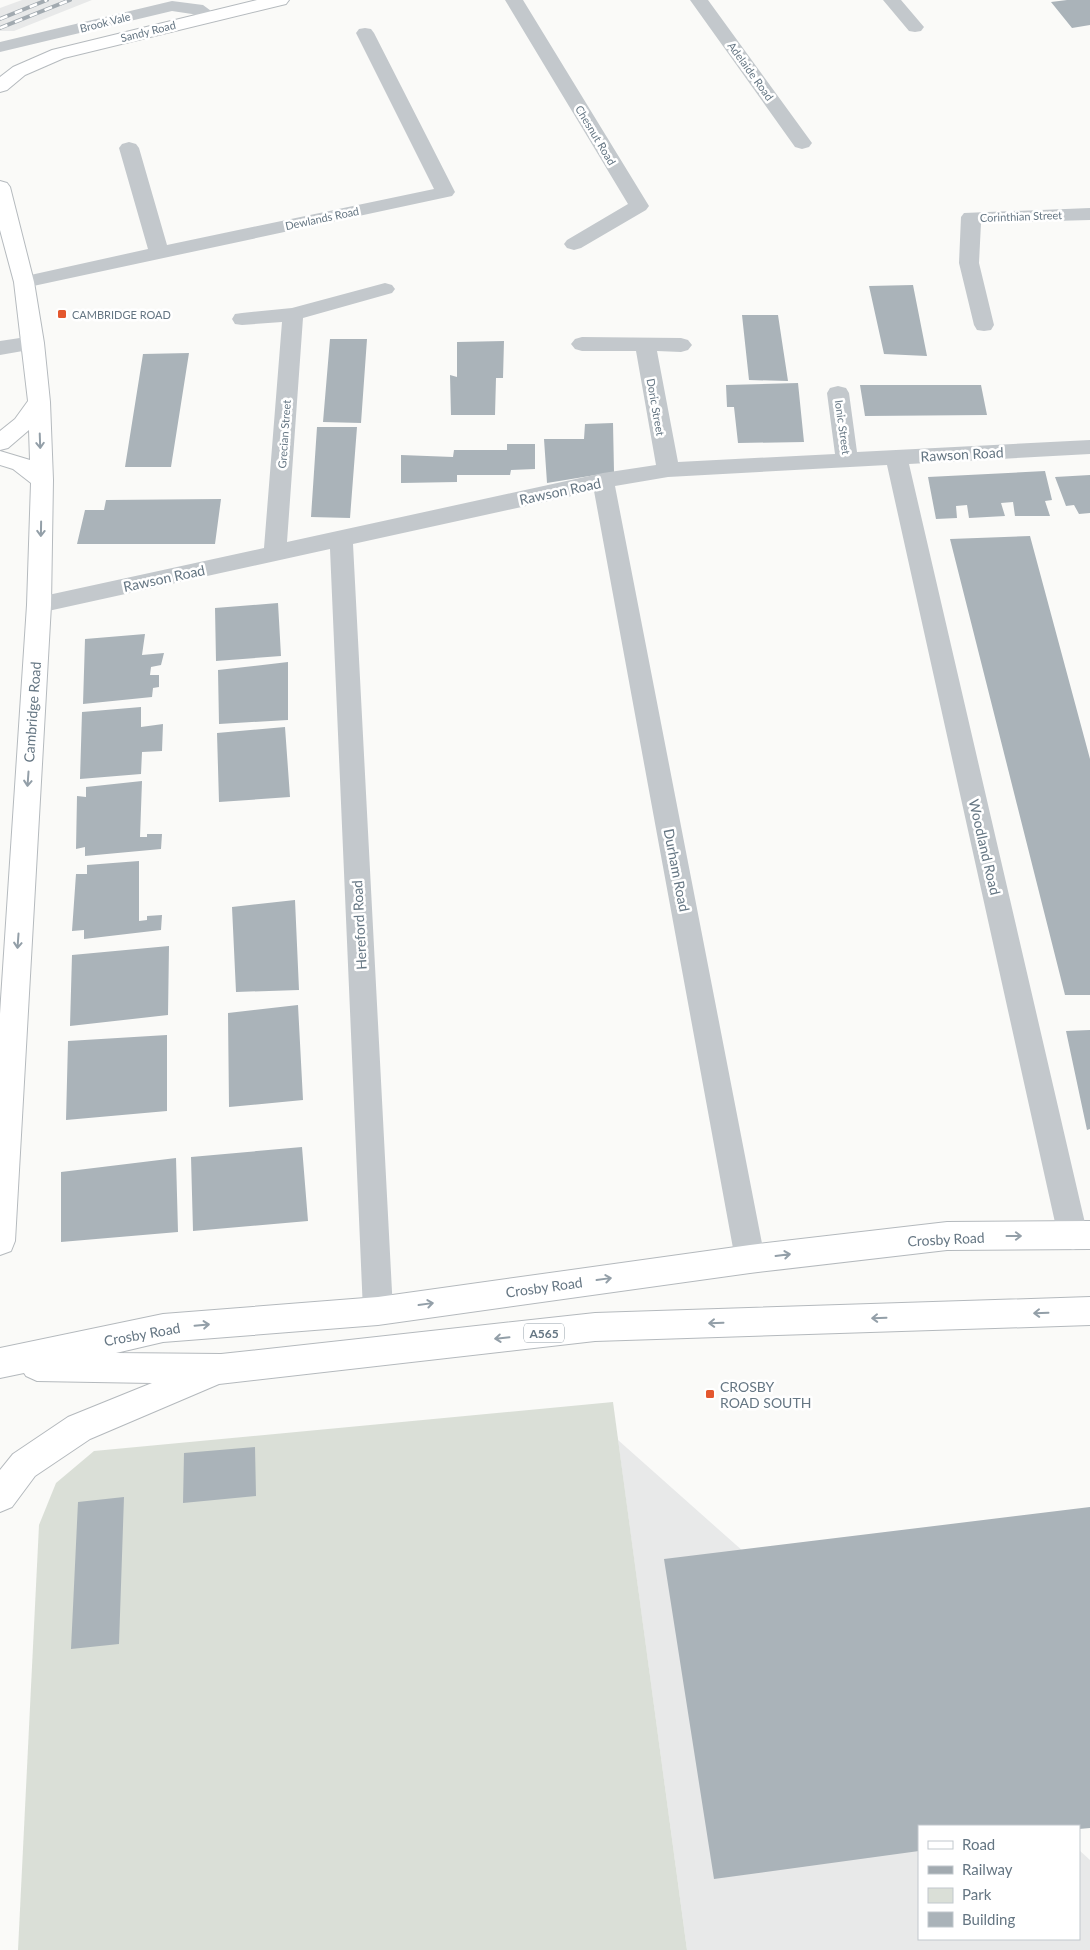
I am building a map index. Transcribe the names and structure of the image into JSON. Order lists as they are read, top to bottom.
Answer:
{
  "streets": {
    "main road": [
      "Sandy Road",
      "Cambridge Road",
      "Crosby Road",
      "A565"
    ],
    "street": [
      "Brook Vale",
      "Adelaide Road",
      "Chesnut Road",
      "Corinthian Street",
      "Dewlands Road",
      "Doric Street",
      "Ionic Street",
      "Grecian Street",
      "Rawson Road",
      "Woodland Road",
      "Durham Road",
      "Hereford Road"
    ]
  },
  "crossings": [
    ["Brook Vale", "Sandy Road"],
    ["Dewlands Road", "Cambridge Road"],
    ["Doric Street", "Rawson Road"],
    ["Ionic Street", "Rawson Road"],
    ["Grecian Street", "Rawson Road"],
    ["Rawson Road", "Cambridge Road"],
    ["Rawson Road", "Woodland Road"],
    ["Rawson Road", "Durham Road"],
    ["Rawson Road", "Hereford Road"],
    ["Woodland Road", "Crosby Road"],
    ["Durham Road", "Crosby Road"],
    ["Hereford Road", "Crosby Road"]
  ],
  "one_way": ["Cambridge Road"],
  "places": {
    "transit": ["CAMBRIDGE ROAD", "CROSBY ROAD SOUTH"]
  },
  "legend": [
    "Road",
    "Railway",
    "Park",
    "Building"
  ]
}
